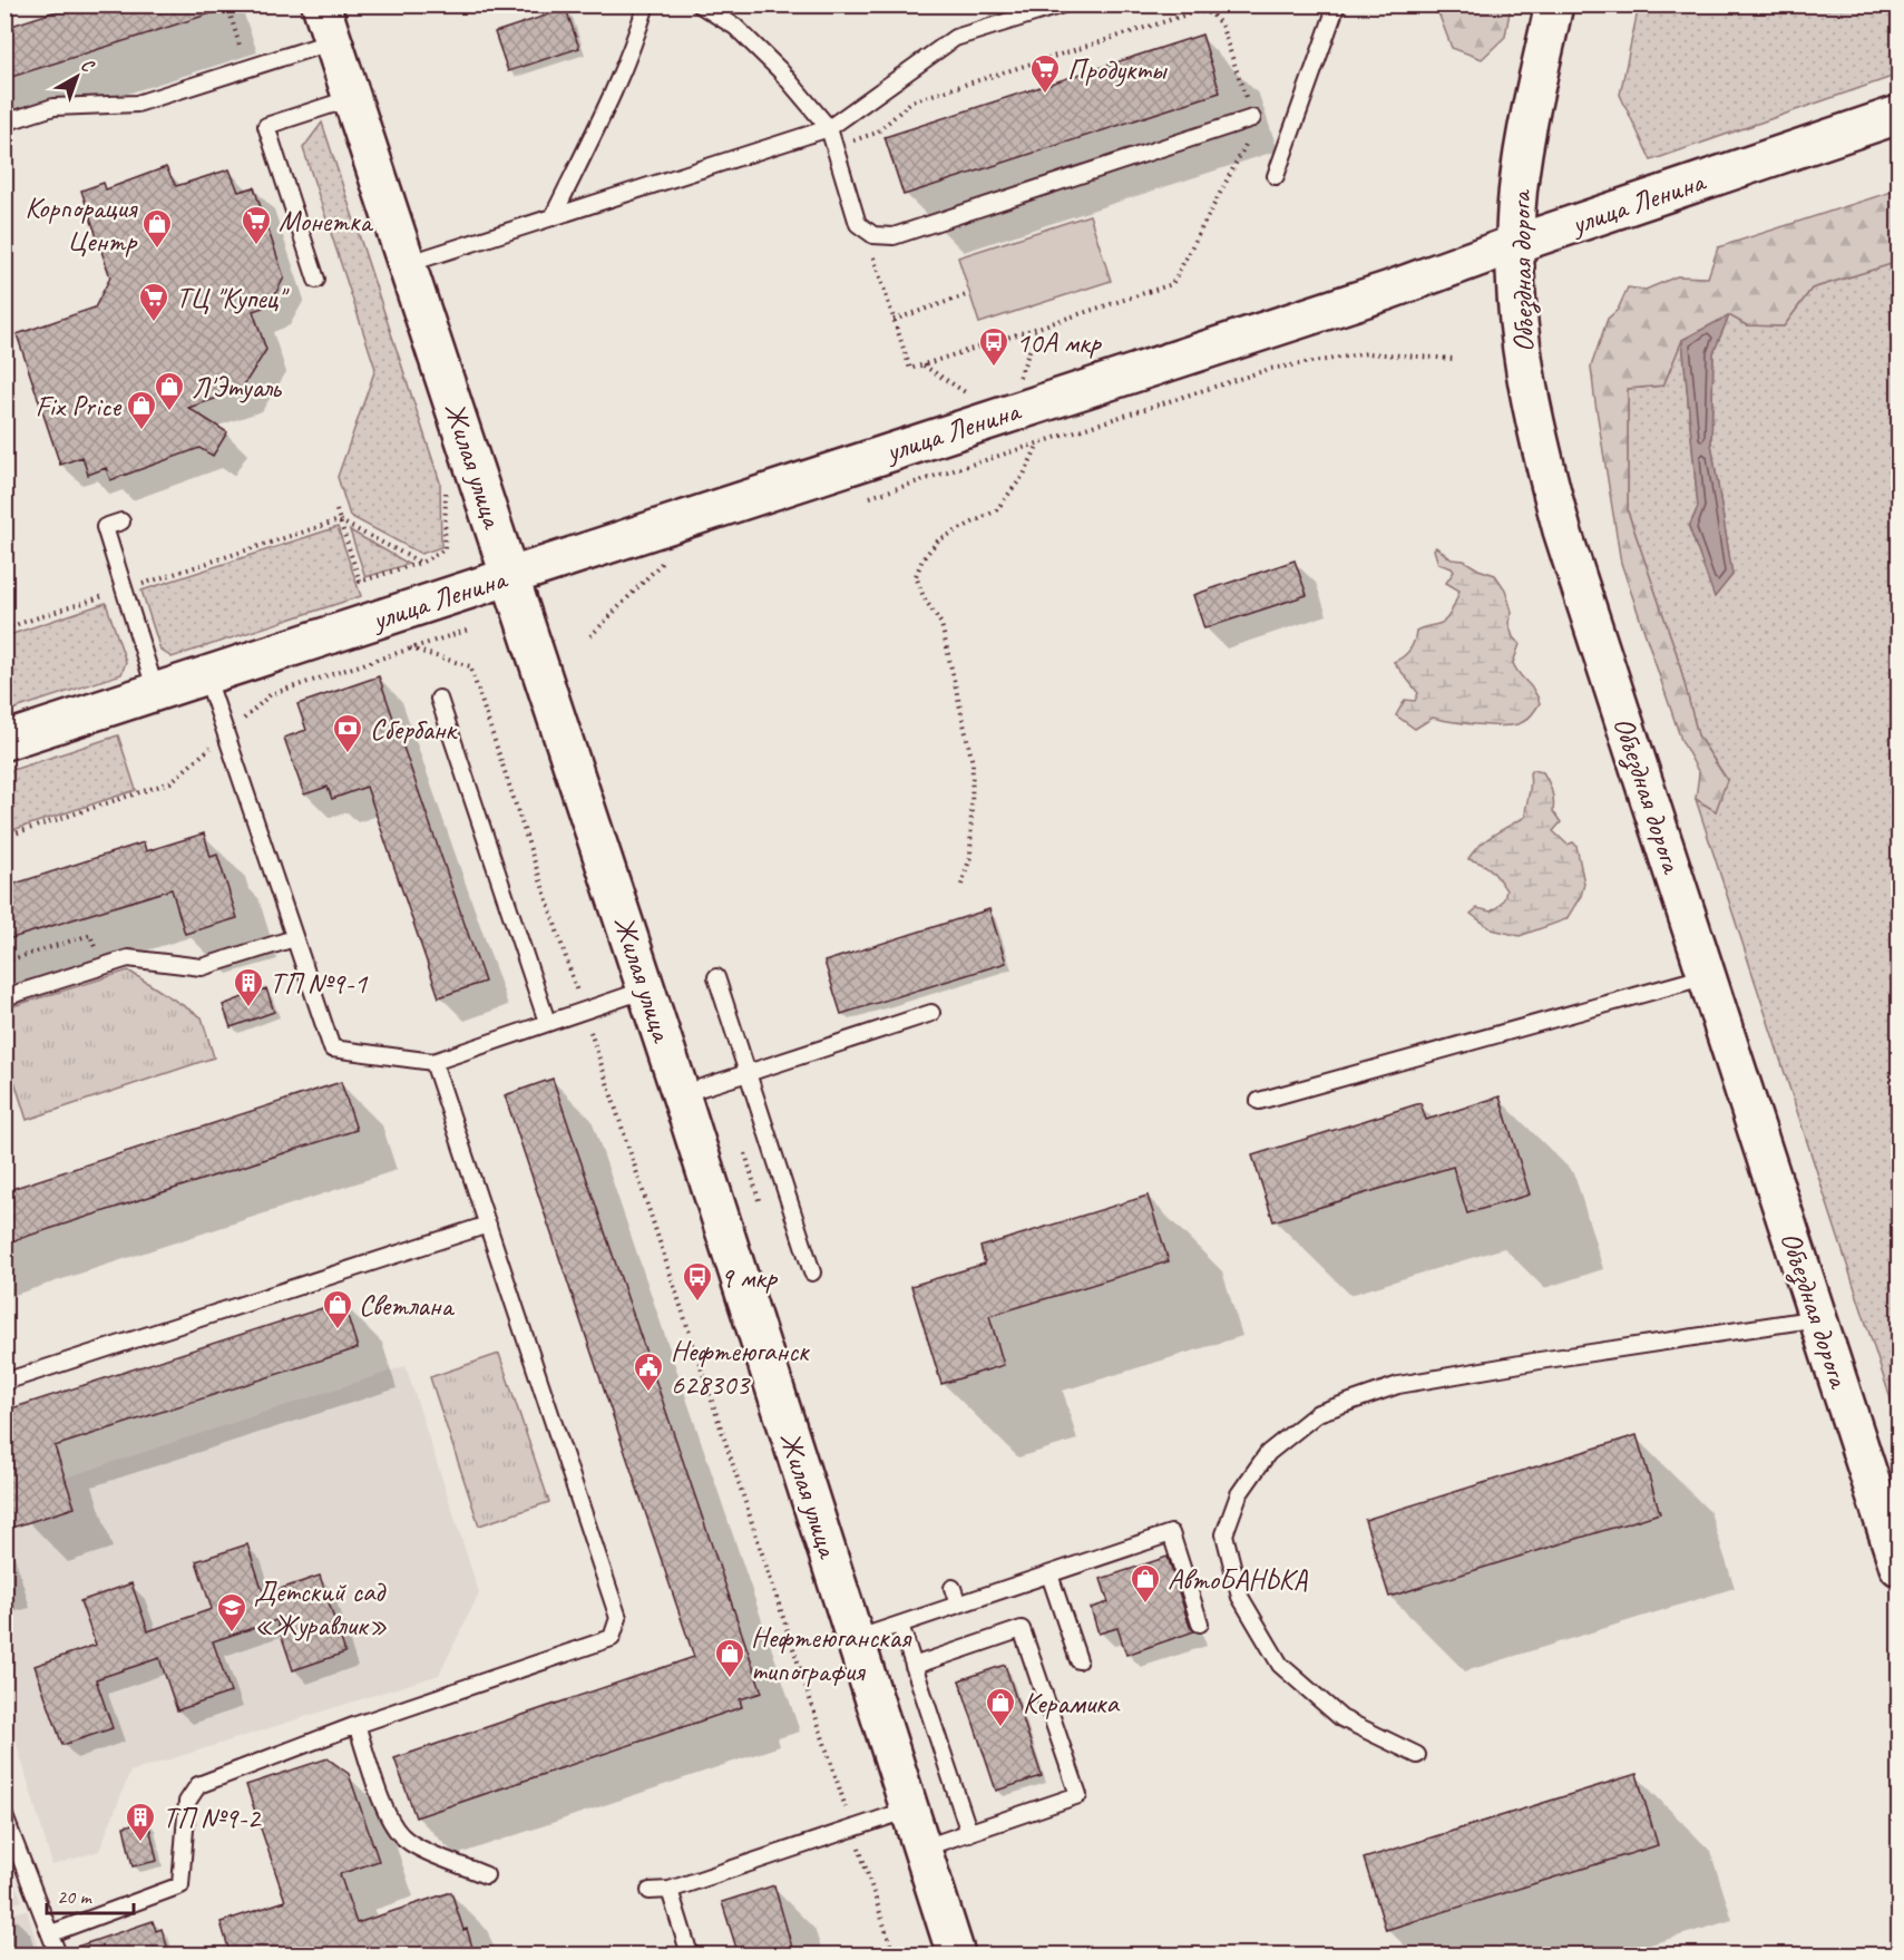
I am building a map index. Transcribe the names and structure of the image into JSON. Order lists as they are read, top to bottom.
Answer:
{
  "streets": {
    "main road": ["улица Ленина", "Объездная дорога", "Жилая улица"]
  },
  "crossings": [
    ["улица Ленина", "Объездная дорога"],
    ["улица Ленина", "Жилая улица"]
  ],
  "places": {
    "supermarket": ["Продукты", "Монетка", "ТЦ \"Купец\""],
    "shop": [
      "Корпорация Центр",
      "Л'Этуаль",
      "Fix Price",
      "Светлана",
      "АвтоБАНЬКА",
      "Нефтеюганская типография",
      "Керамика"
    ],
    "bus stop": ["10А мкр", "9 мкр"],
    "bank": ["Сбербанк"],
    "building": ["ТП №9-1", "ТП №9-2"],
    "public building": ["Нефтеюганск 628303"],
    "school or university": ["Детский сад «Журавлик»"]
  },
  "scale_bar": "20 m",
  "north": "top right"
}
